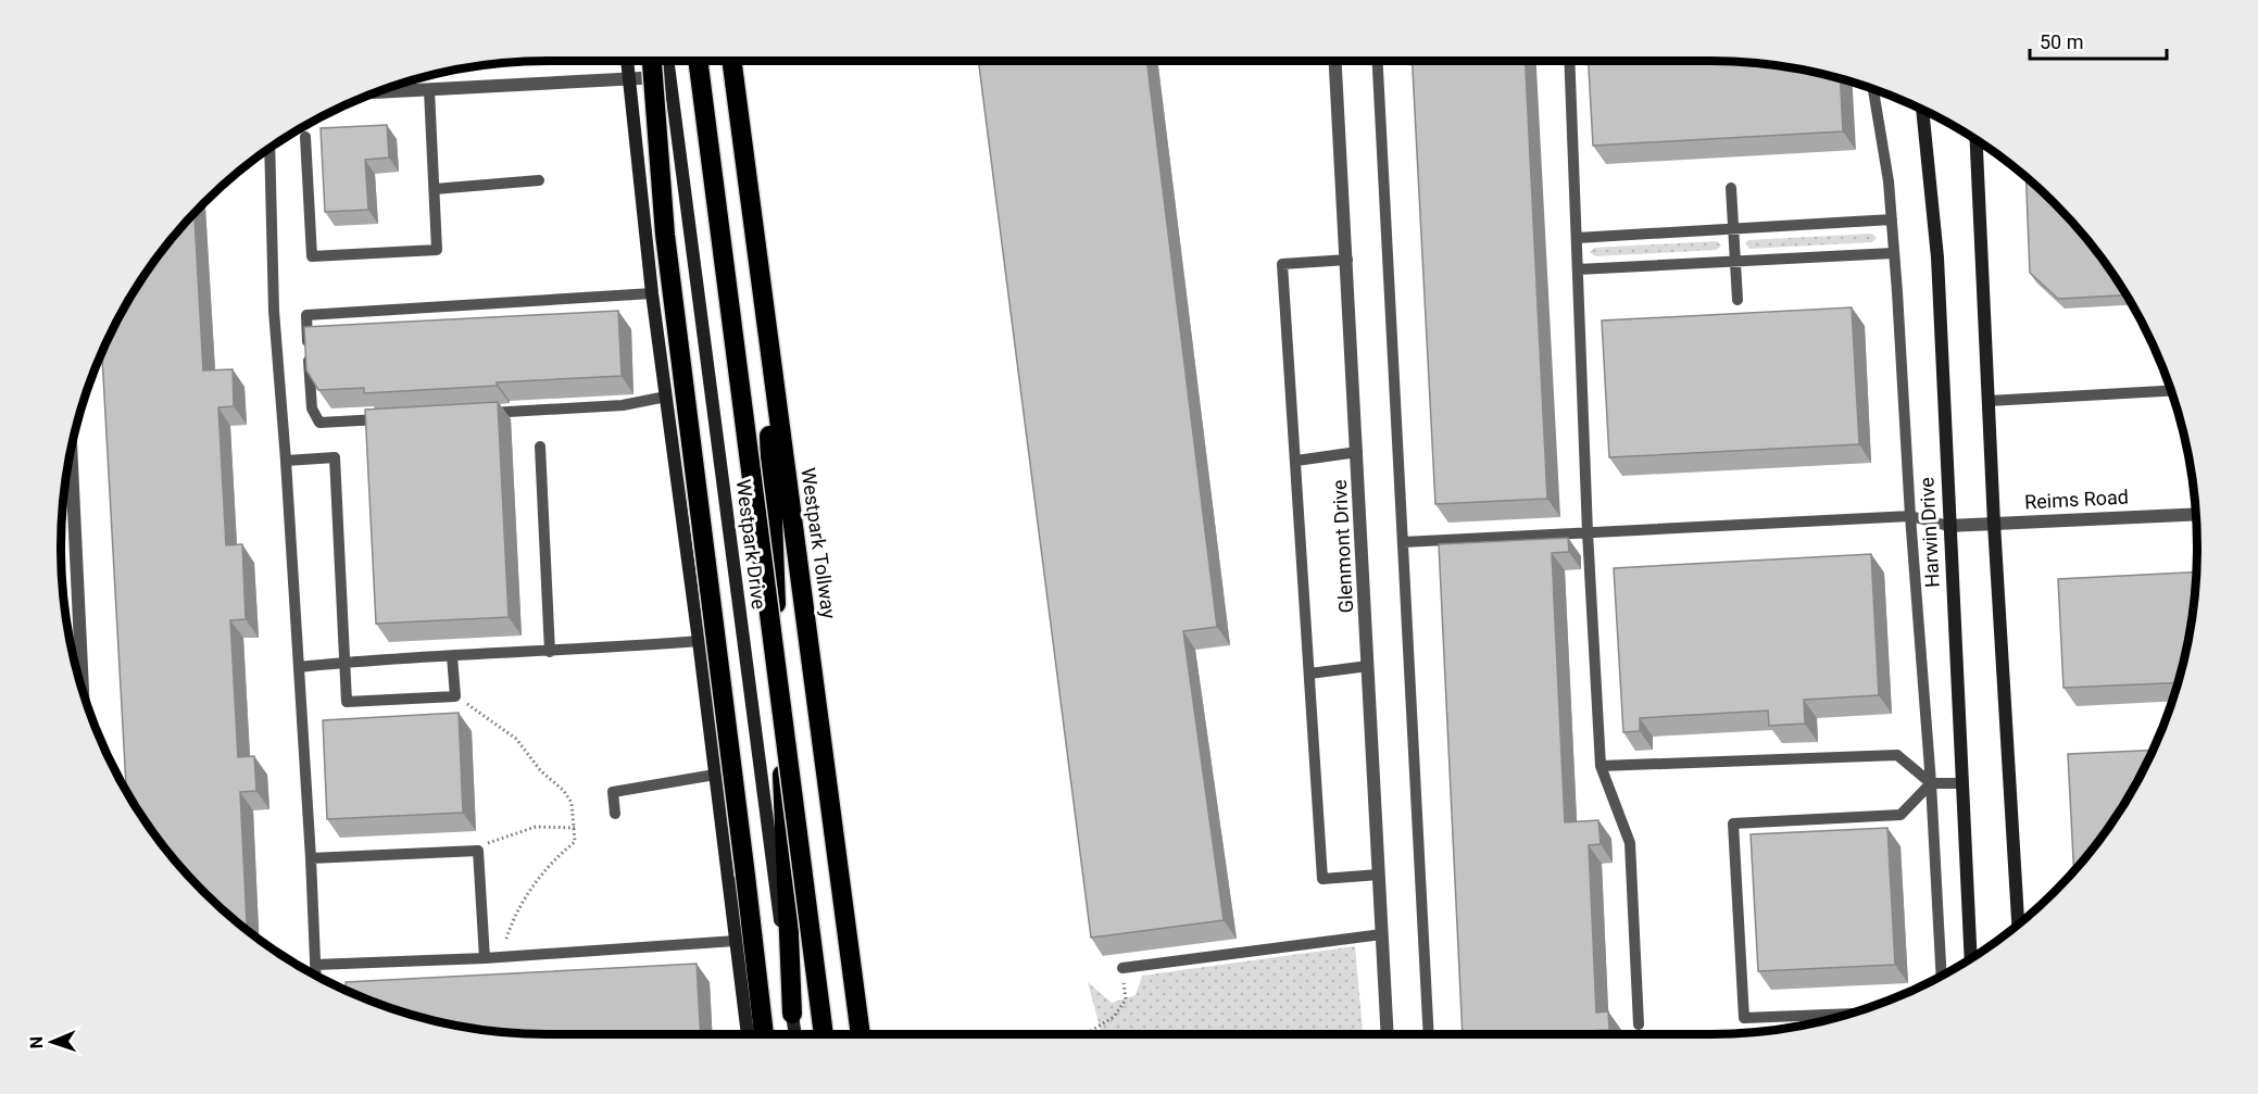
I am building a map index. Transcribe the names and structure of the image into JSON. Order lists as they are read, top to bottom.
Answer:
{
  "streets": {
    "highway": ["Westpark Tollway"],
    "main road": ["Harwin Drive", "Westpark Drive"],
    "street": ["Reims Road", "Glenmont Drive"]
  },
  "crossings": [
    ["Reims Road", "Harwin Drive"]
  ],
  "scale_bar": "50 m",
  "north": "left"
}
